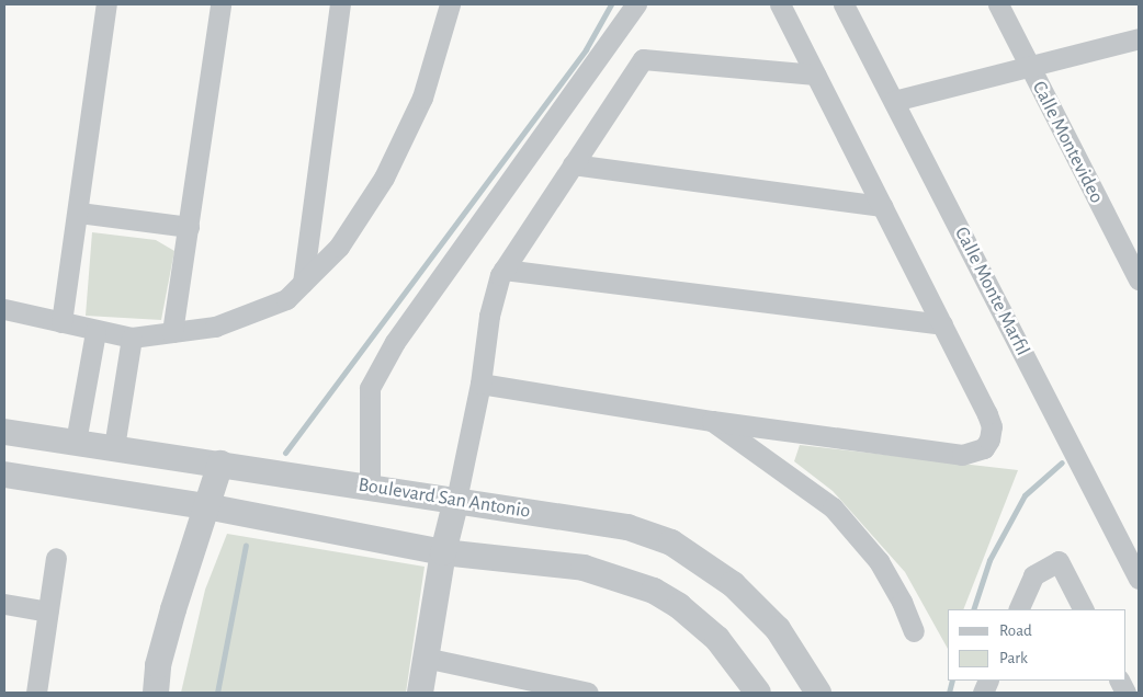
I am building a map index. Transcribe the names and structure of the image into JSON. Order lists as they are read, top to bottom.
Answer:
{
  "streets": {
    "street": ["Calle Montevideo", "Calle Monte Marfil", "Boulevard San Antonio"]
  },
  "legend": ["Road", "Park"]
}
